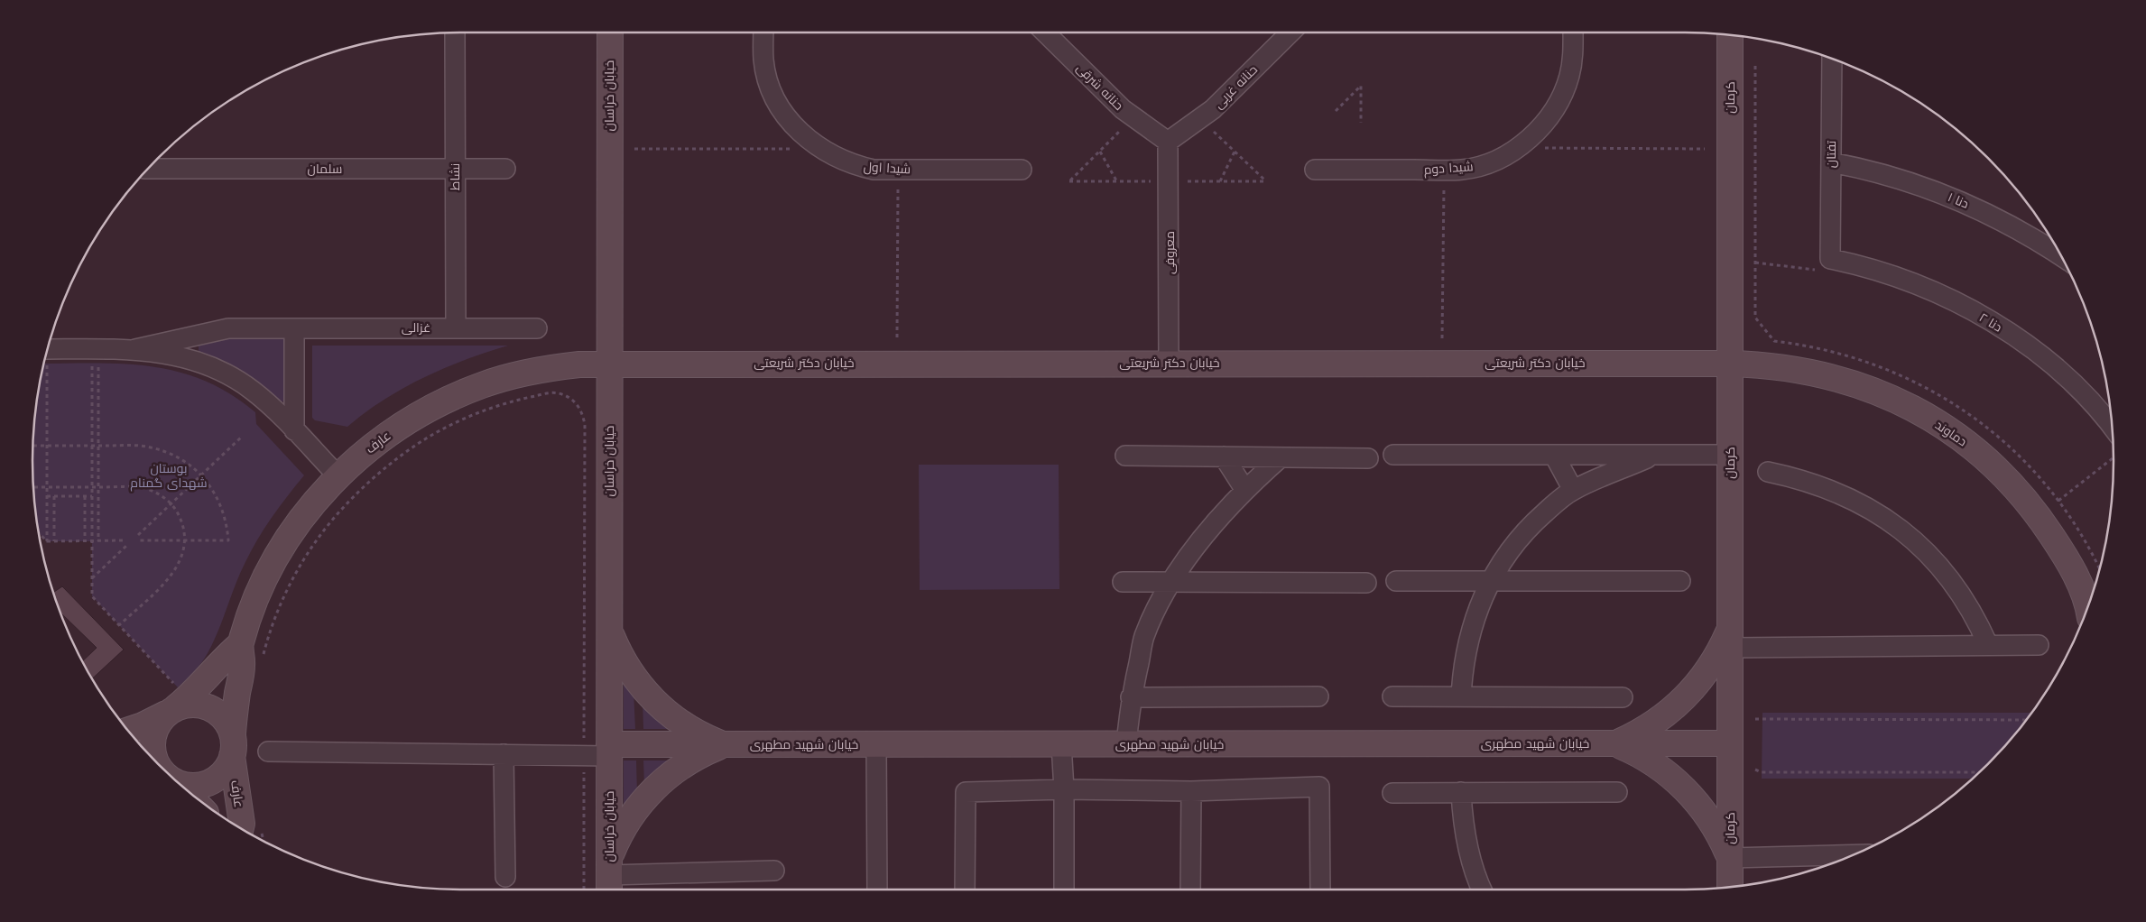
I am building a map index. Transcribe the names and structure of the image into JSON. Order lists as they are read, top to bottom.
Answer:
{
  "streets": {
    "street": [
      "حنانه شرقی",
      "حنانه غربی",
      "خیابان خراسان",
      "کرمان",
      "تفتان",
      "شیدا اول",
      "شیدا دوم",
      "سلمان",
      "نشاط",
      "دنا ۱",
      "معروفی",
      "دنا ۲",
      "غزالی",
      "خیابان دکتر شریعتی",
      "دماوند",
      "عارف",
      "خیابان شهید مطهری"
    ]
  },
  "crossings": [
    ["حنانه شرقی", "حنانه غربی"],
    ["حنانه شرقی", "معروفی"],
    ["حنانه غربی", "معروفی"],
    ["خیابان خراسان", "خیابان دکتر شریعتی"],
    ["خیابان خراسان", "عارف"],
    ["خیابان خراسان", "خیابان شهید مطهری"],
    ["کرمان", "خیابان دکتر شریعتی"],
    ["کرمان", "دماوند"],
    ["کرمان", "خیابان شهید مطهری"],
    ["تفتان", "دنا ۱"],
    ["تفتان", "دنا ۲"],
    ["سلمان", "نشاط"],
    ["نشاط", "غزالی"],
    ["معروفی", "خیابان دکتر شریعتی"],
    ["غزالی", "عارف"],
    ["خیابان دکتر شریعتی", "دماوند"],
    ["خیابان دکتر شریعتی", "عارف"]
  ],
  "parks": ["بوستان شهدای گمنام"]
}
